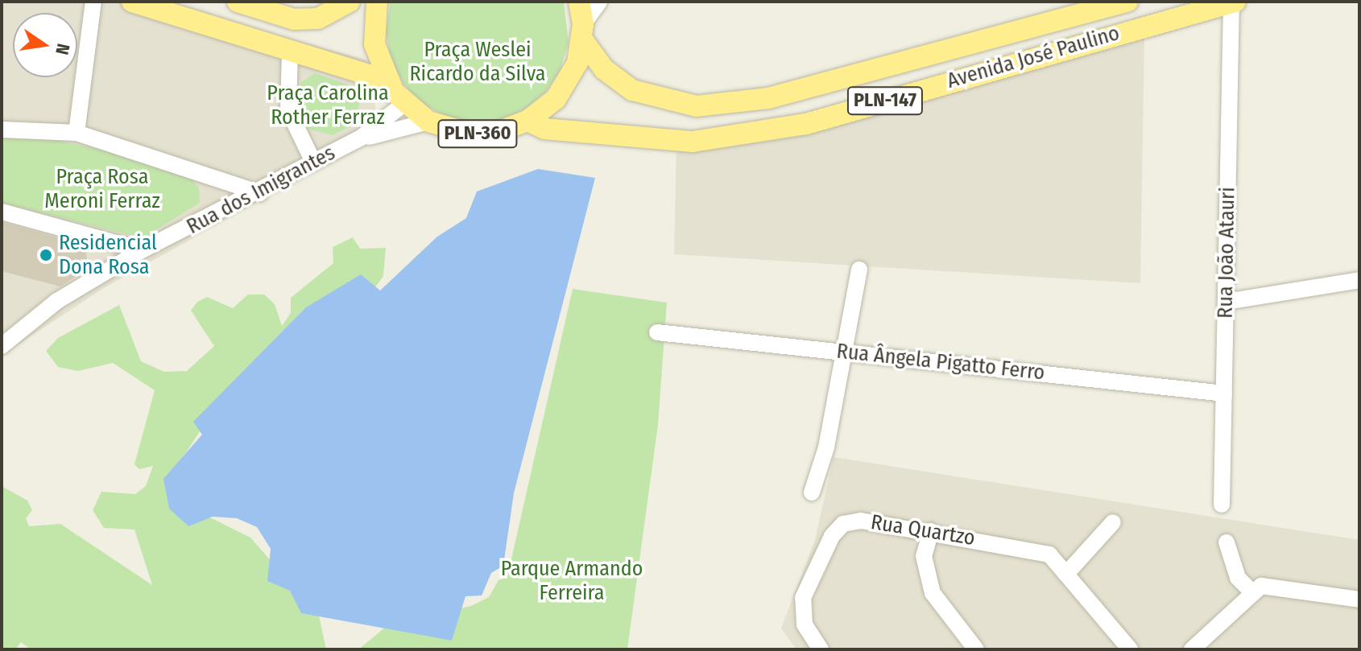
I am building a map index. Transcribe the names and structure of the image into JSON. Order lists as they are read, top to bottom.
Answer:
{
  "streets": {
    "main road": ["Avenida José Paulino", "PLN-147", "PLN-360"],
    "street": [
      "Rua dos Imigrantes",
      "Rua João Atauri",
      "Rua Ângela Pigatto Ferro",
      "Rua Quartzo"
    ]
  },
  "crossings": [
    ["Avenida José Paulino", "PLN-360"],
    ["Avenida José Paulino", "Rua João Atauri"],
    ["PLN-360", "Rua dos Imigrantes"],
    ["Rua João Atauri", "Rua Ângela Pigatto Ferro"]
  ],
  "parks": [
    "Praça Weslei Ricardo da Silva",
    "Praça Carolina Rother Ferraz",
    "Praça Rosa Meroni Ferraz",
    "Parque Armando Ferreira"
  ],
  "places": ["Residencial Dona Rosa"],
  "north": "right"
}
